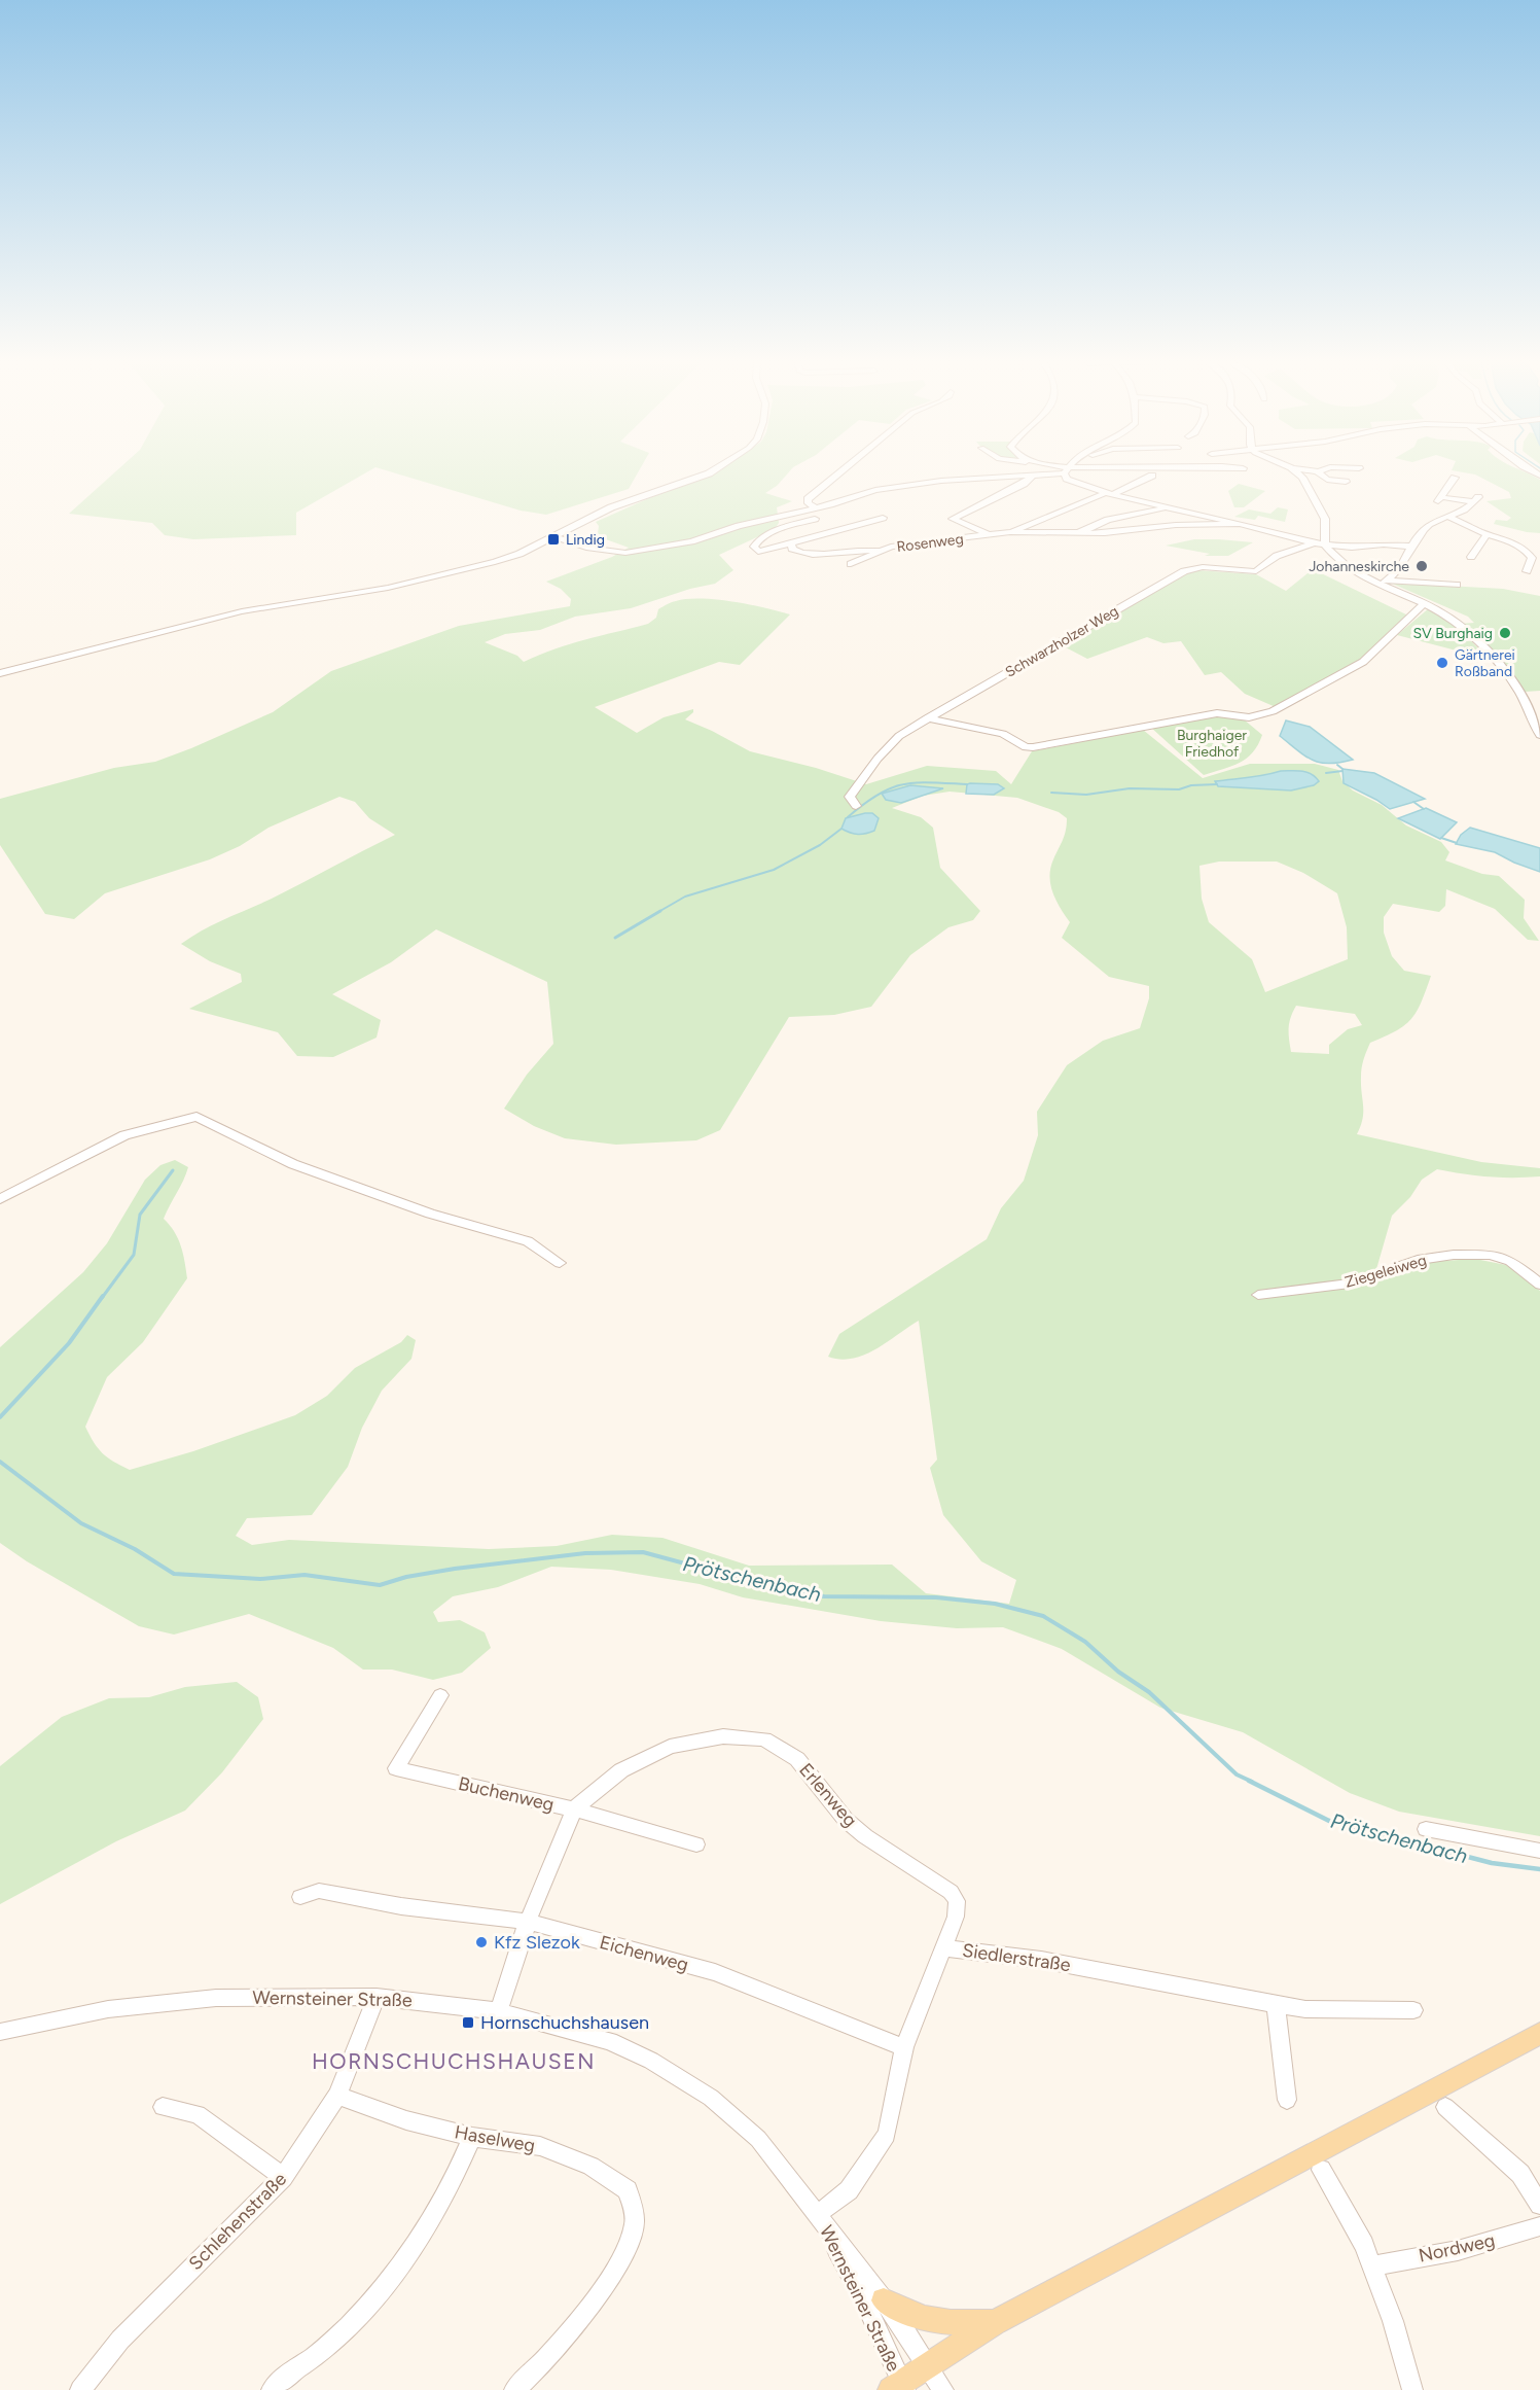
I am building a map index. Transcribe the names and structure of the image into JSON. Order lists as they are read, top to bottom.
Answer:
{
  "streets": {
    "street": [
      "Rosenweg",
      "Schwarzholzer Weg",
      "Ziegeleiweg",
      "Buchenweg",
      "Erlenweg",
      "Eichenweg",
      "Siedlerstraße",
      "Wernsteiner Straße",
      "Haselweg",
      "Schlehenstraße",
      "Nordweg"
    ]
  },
  "crossings": [
    ["Buchenweg", "Erlenweg"],
    ["Erlenweg", "Eichenweg"],
    ["Erlenweg", "Siedlerstraße"],
    ["Erlenweg", "Wernsteiner Straße"],
    ["Eichenweg", "Siedlerstraße"],
    ["Siedlerstraße", "Wernsteiner Straße"],
    ["Wernsteiner Straße", "Schlehenstraße"],
    ["Haselweg", "Schlehenstraße"]
  ],
  "districts": ["HORNSCHUCHSHAUSEN"],
  "water": ["Prötschenbach"],
  "parks": ["Burghaiger Friedhof"],
  "places": {
    "transit": ["Lindig", "Hornschuchshausen"],
    "other": [
      "Johanneskirche",
      "SV Burghaig",
      "Gärtnerei Roßband",
      "Kfz Slezok"
    ]
  }
}
